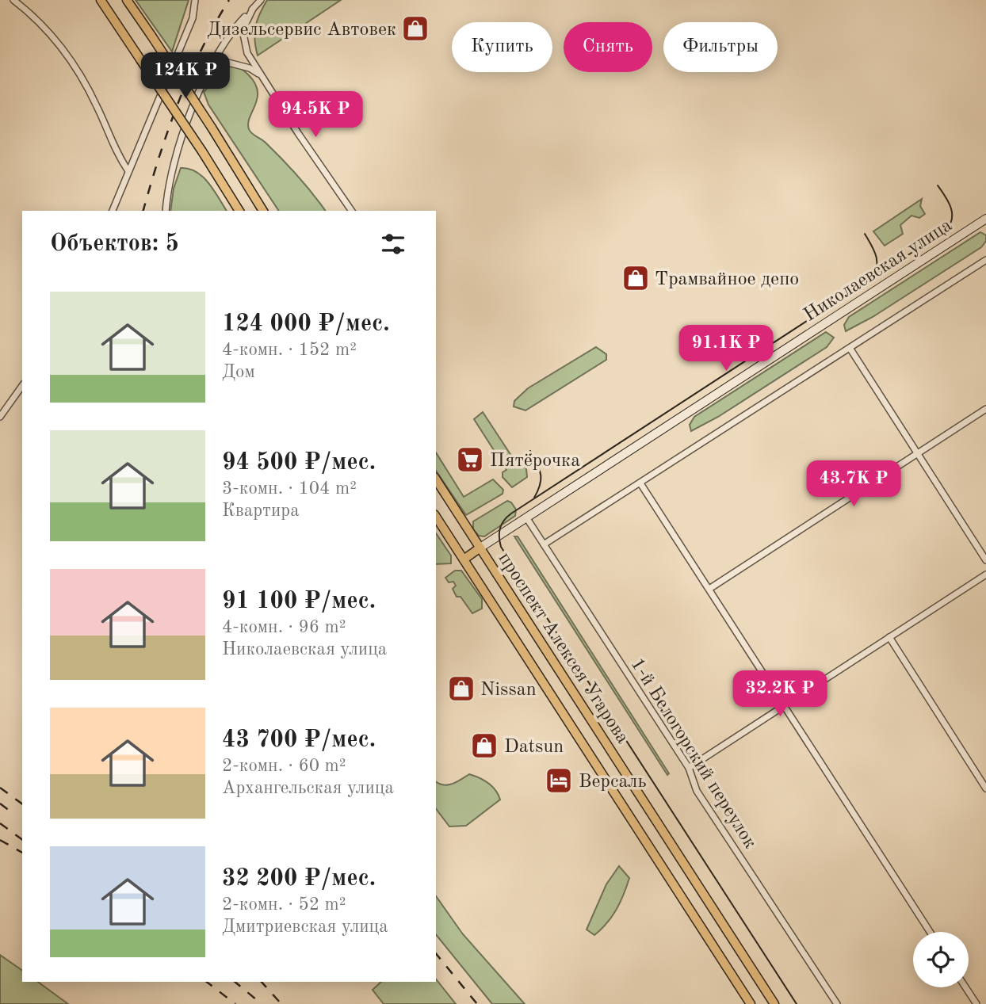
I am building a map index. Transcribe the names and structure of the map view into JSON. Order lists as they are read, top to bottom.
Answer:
{
  "streets": {
    "main road": ["Николаевская улица", "проспект Алексея Угарова"],
    "street": ["1-й Белогорский переулок"]
  },
  "crossings": [
    ["Николаевская улица", "проспект Алексея Угарова"],
    ["Николаевская улица", "1-й Белогорский переулок"]
  ],
  "places": {
    "shop": [
      "Дизельсервис Автовек",
      "Трамвайное депо",
      "Nissan",
      "Datsun"
    ],
    "supermarket": ["Пятёрочка"],
    "hotel": ["Версаль"]
  },
  "page": {
    "chip": ["Купить", "Снять", "Фильтры"],
    "price": [
      "124K ₽",
      "94.5K ₽",
      "91.1K ₽",
      "43.7K ₽",
      "32.2K ₽"
    ],
    "heading": "Объектов: 5",
    "list": [
      {
        "name": "124 000 ₽/мес.",
        "note": "4-комн. · 152 m² · Дом"
      },
      {
        "name": "94 500 ₽/мес.",
        "note": "3-комн. · 104 m² · Квартира"
      },
      {
        "name": "91 100 ₽/мес.",
        "note": "4-комн. · 96 m² · Николаевская улица"
      },
      {
        "name": "43 700 ₽/мес.",
        "note": "2-комн. · 60 m² · Архангельская улица"
      },
      {
        "name": "32 200 ₽/мес.",
        "note": "2-комн. · 52 m² · Дмитриевская улица"
      }
    ]
  }
}
